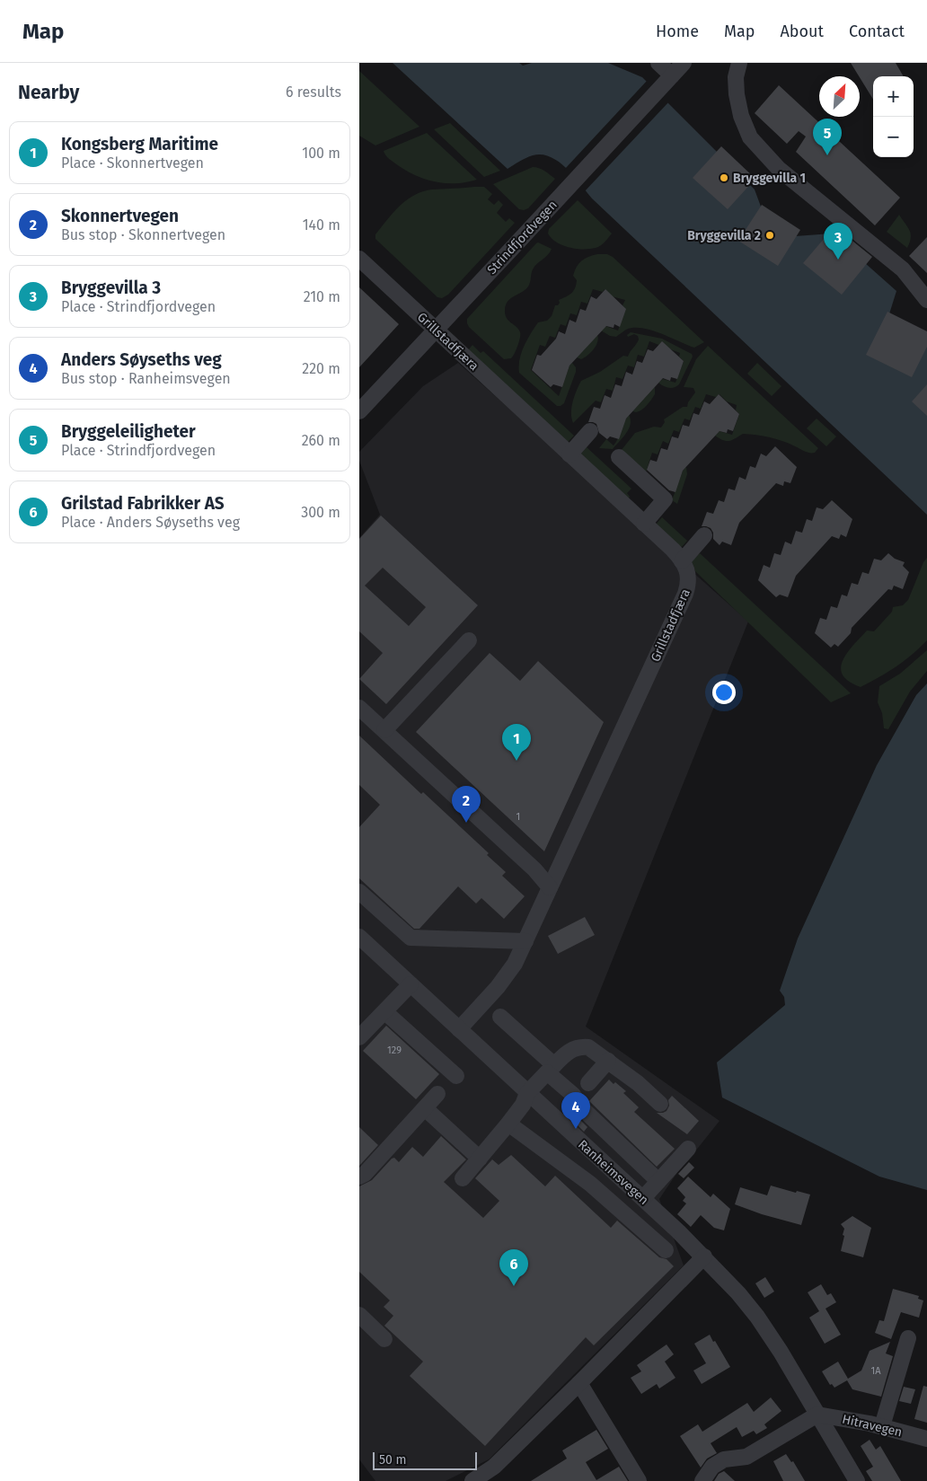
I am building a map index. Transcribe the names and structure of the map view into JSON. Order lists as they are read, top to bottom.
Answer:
{
  "streets": {
    "street": [
      "Strindfjordvegen",
      "Grillstadfjæra",
      "Ranheimsvegen",
      "Hitravegen"
    ]
  },
  "crossings": [
    ["Strindfjordvegen", "Grillstadfjæra"],
    ["Grillstadfjæra", "Ranheimsvegen"],
    ["Ranheimsvegen", "Hitravegen"]
  ],
  "places": ["Bryggevilla 1", "Bryggevilla 2"],
  "house_numbers": ["1", "129", "1A"],
  "scale_bar": "50 m",
  "north": "top right",
  "page": {
    "header": "Map",
    "nav": [
      "Home",
      "Map",
      "About",
      "Contact"
    ],
    "heading": ["Nearby", "6 results"],
    "map_buttons": ["+", "−"],
    "pins": [
      "5",
      "3",
      "1",
      "2",
      "4",
      "6"
    ],
    "list": [
      {
        "mark": "1",
        "name": "Kongsberg Maritime",
        "note": "Place · Skonnertvegen",
        "value": "100 m"
      },
      {
        "mark": "2",
        "name": "Skonnertvegen",
        "note": "Bus stop · Skonnertvegen",
        "value": "140 m"
      },
      {
        "mark": "3",
        "name": "Bryggevilla 3",
        "note": "Place · Strindfjordvegen",
        "value": "210 m"
      },
      {
        "mark": "4",
        "name": "Anders Søyseths veg",
        "note": "Bus stop · Ranheimsvegen",
        "value": "220 m"
      },
      {
        "mark": "5",
        "name": "Bryggeleiligheter",
        "note": "Place · Strindfjordvegen",
        "value": "260 m"
      },
      {
        "mark": "6",
        "name": "Grilstad Fabrikker AS",
        "note": "Place · Anders Søyseths veg",
        "value": "300 m"
      }
    ],
    "scale": "50 m"
  }
}
